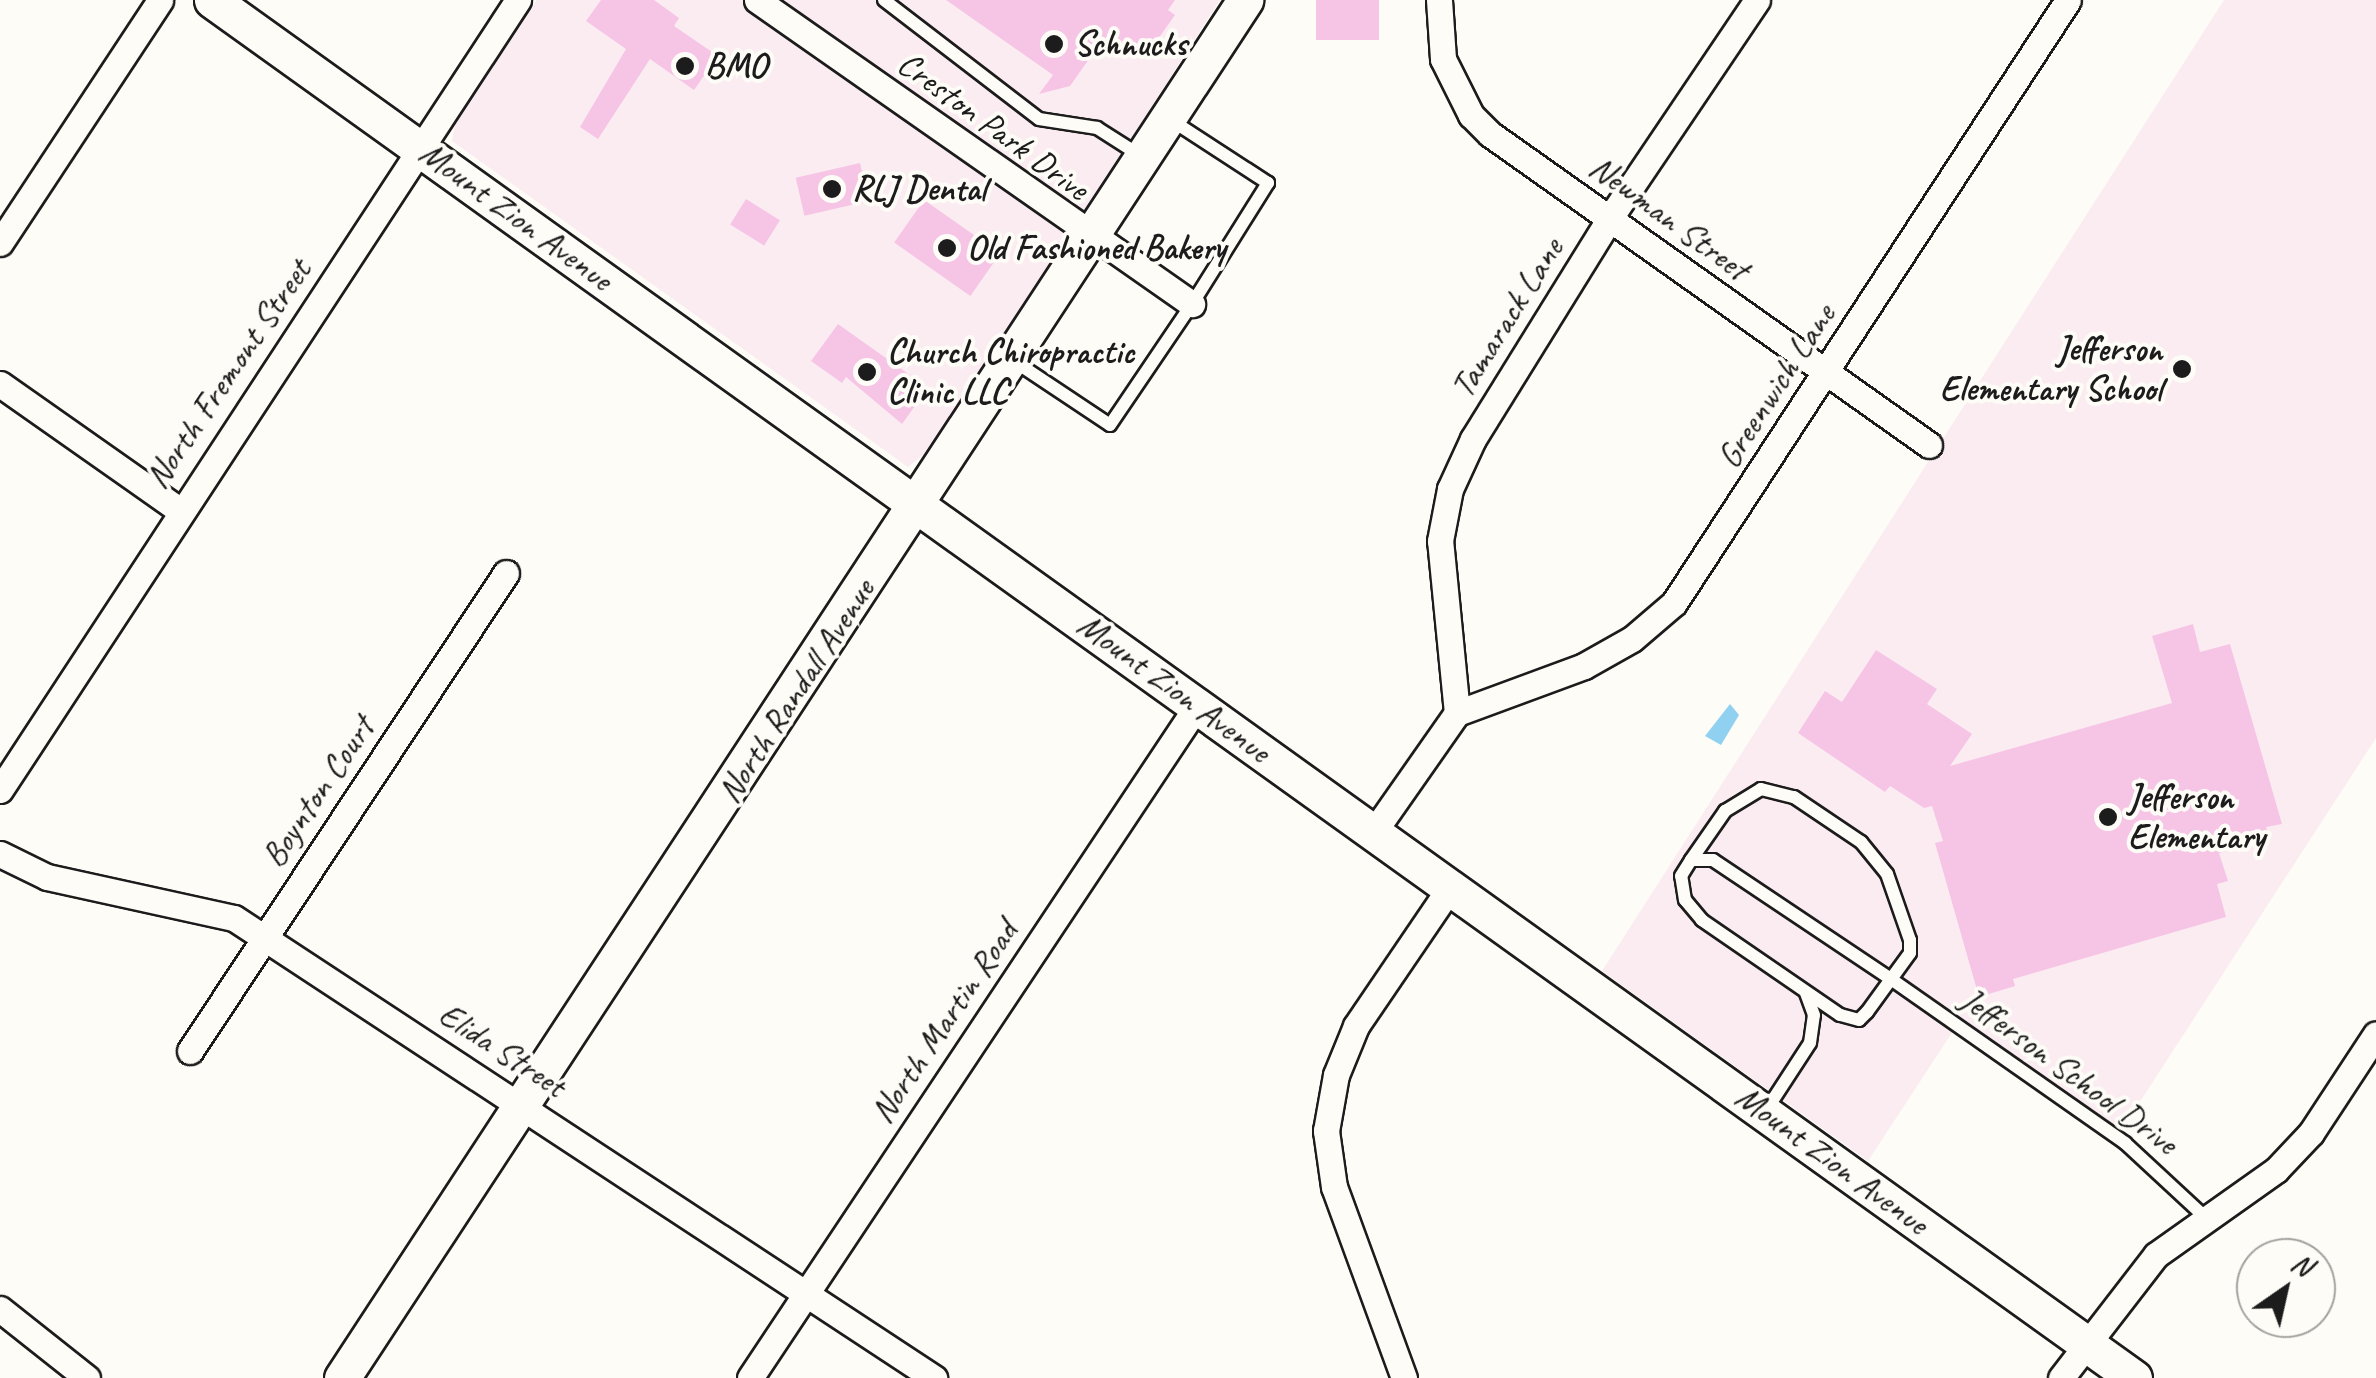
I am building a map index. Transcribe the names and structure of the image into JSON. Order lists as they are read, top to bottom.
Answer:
{
  "streets": {
    "main road": ["Mount Zion Avenue", "North Randall Avenue"],
    "street": [
      "Creston Park Drive",
      "Newman Street",
      "Tamarack Lane",
      "North Fremont Street",
      "Greenwich Lane",
      "Boynton Court",
      "North Martin Road",
      "Elida Street"
    ],
    "lane": ["Jefferson School Drive"]
  },
  "crossings": [
    ["Creston Park Drive", "North Randall Avenue"],
    ["Mount Zion Avenue", "North Fremont Street"],
    ["Mount Zion Avenue", "North Randall Avenue"],
    ["Mount Zion Avenue", "North Martin Road"],
    ["Newman Street", "Tamarack Lane"],
    ["Newman Street", "Greenwich Lane"],
    ["Tamarack Lane", "Greenwich Lane"],
    ["North Randall Avenue", "Elida Street"],
    ["Boynton Court", "Elida Street"],
    ["North Martin Road", "Elida Street"]
  ],
  "places": [
    "Schnucks",
    "BMO",
    "RLJ Dental",
    "Old Fashioned Bakery",
    "Jefferson Elementary School",
    "Church Chiropractic Clinic LLC",
    "Jefferson Elementary"
  ],
  "north": "top right"
}
